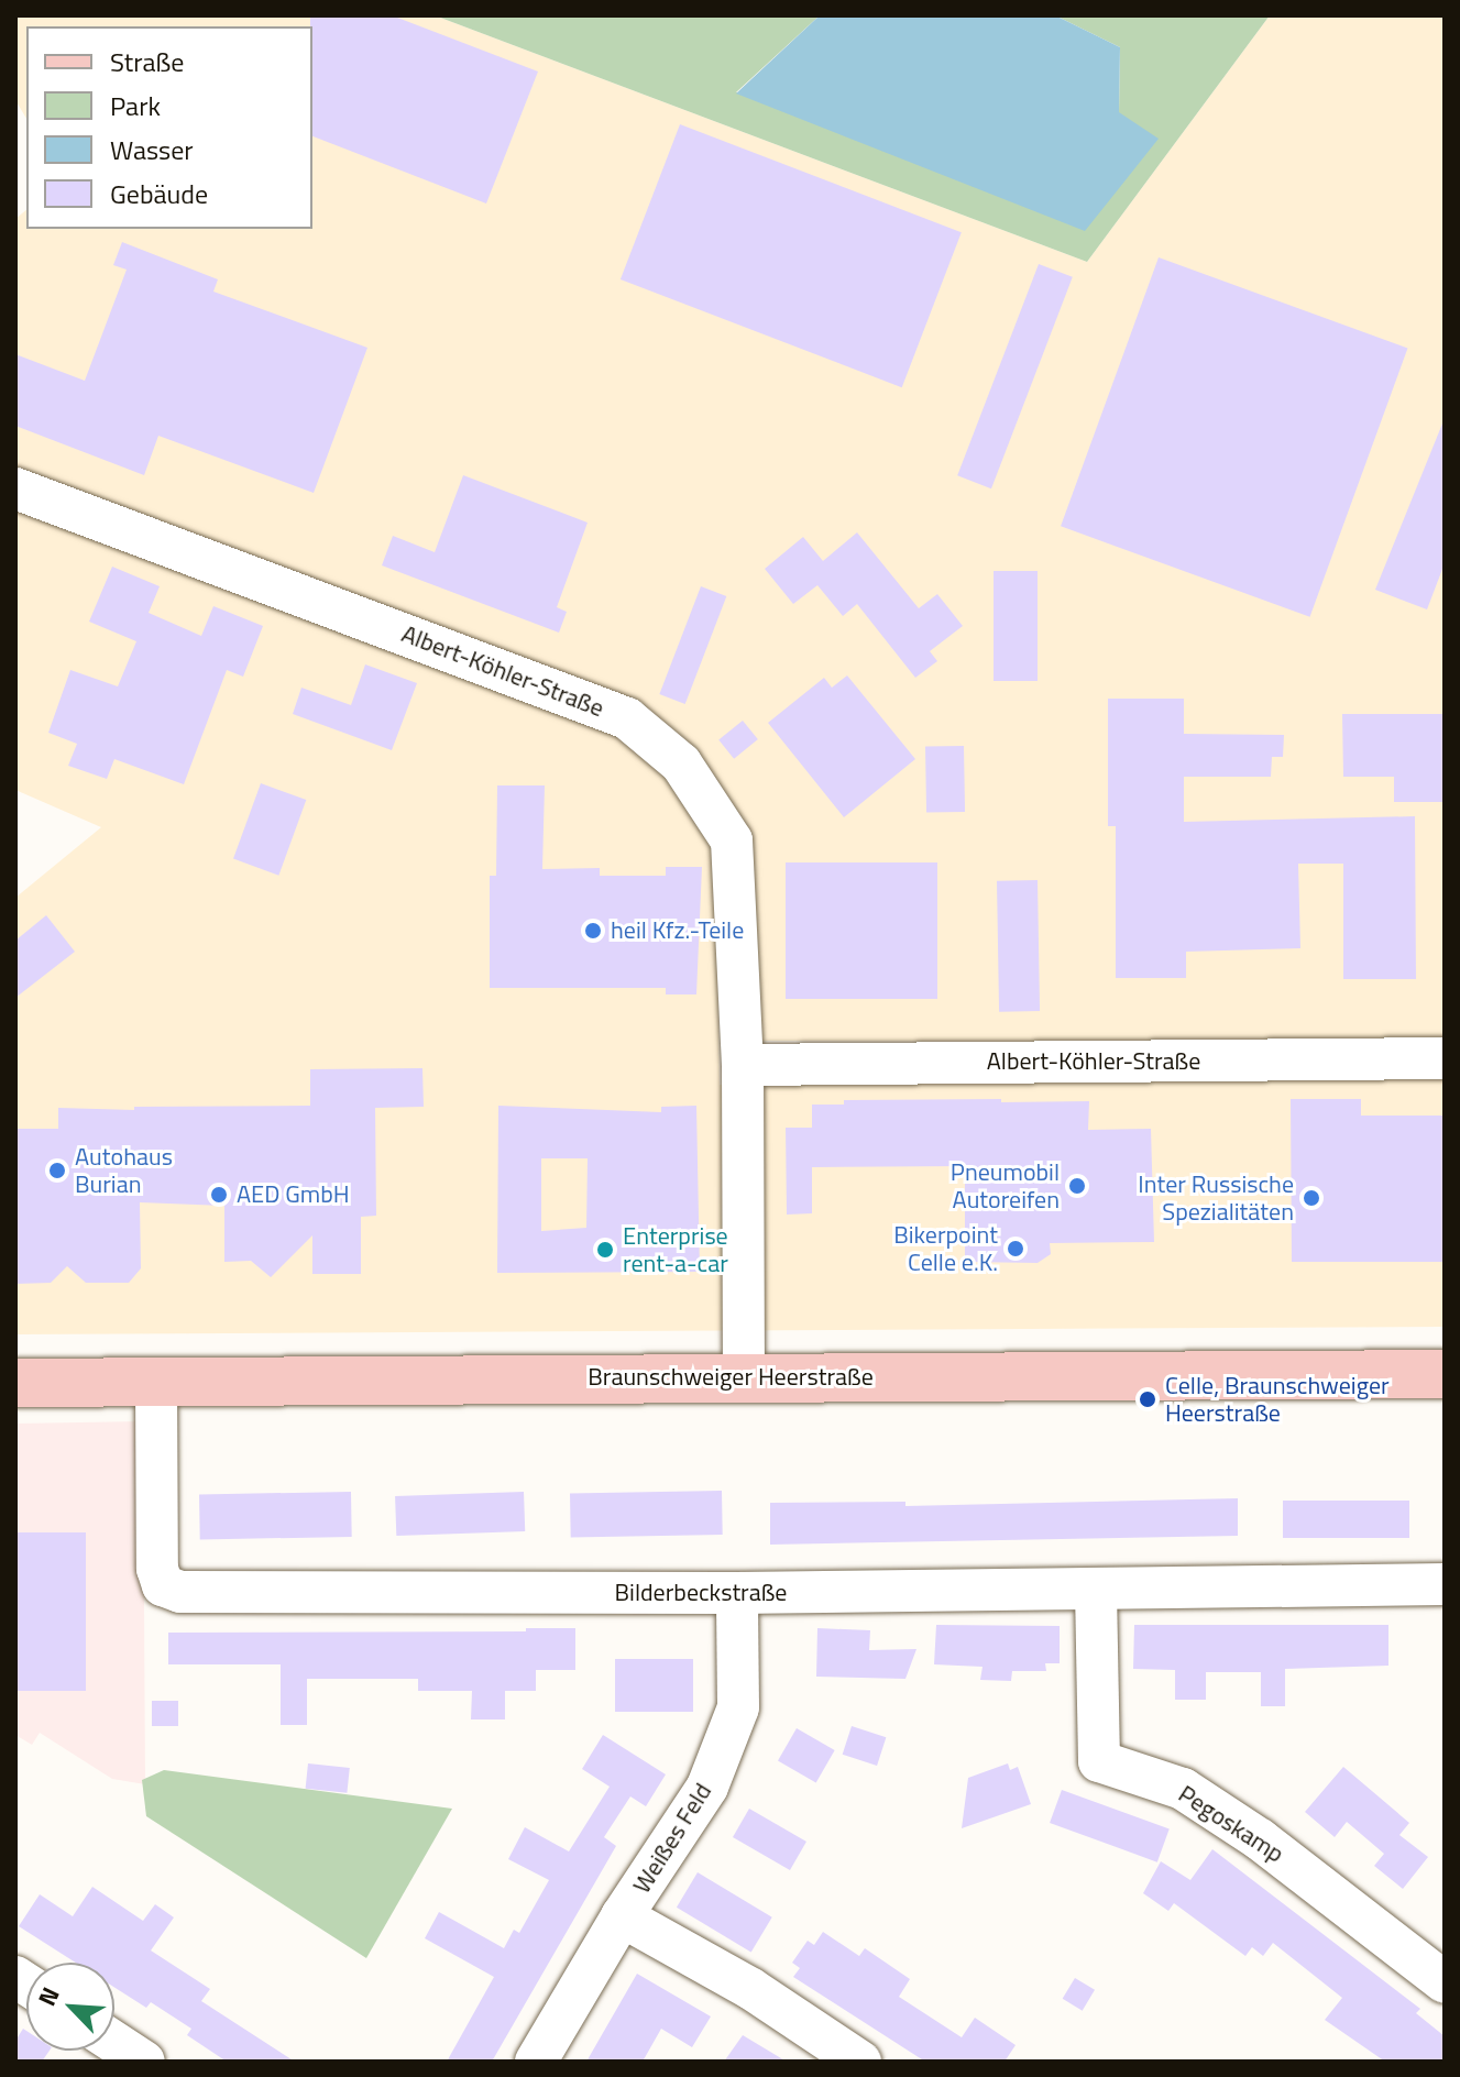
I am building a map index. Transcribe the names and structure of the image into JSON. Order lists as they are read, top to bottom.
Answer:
{
  "streets": {
    "main road": ["Braunschweiger Heerstraße"],
    "street": [
      "Albert-Köhler-Straße",
      "Bilderbeckstraße",
      "Pegoskamp",
      "Weißes Feld"
    ]
  },
  "crossings": [
    ["Albert-Köhler-Straße", "Braunschweiger Heerstraße"],
    ["Braunschweiger Heerstraße", "Bilderbeckstraße"],
    ["Bilderbeckstraße", "Pegoskamp"],
    ["Bilderbeckstraße", "Weißes Feld"]
  ],
  "places": [
    "heil Kfz.-Teile",
    "Autohaus Burian",
    "Pneumobil Autoreifen",
    "AED GmbH",
    "Inter Russische Spezialitäten",
    "Bikerpoint Celle e.K.",
    "Enterprise rent-a-car",
    "Celle, Braunschweiger Heerstraße"
  ],
  "legend": [
    "Straße",
    "Park",
    "Wasser",
    "Gebäude"
  ],
  "north": "top left"
}
